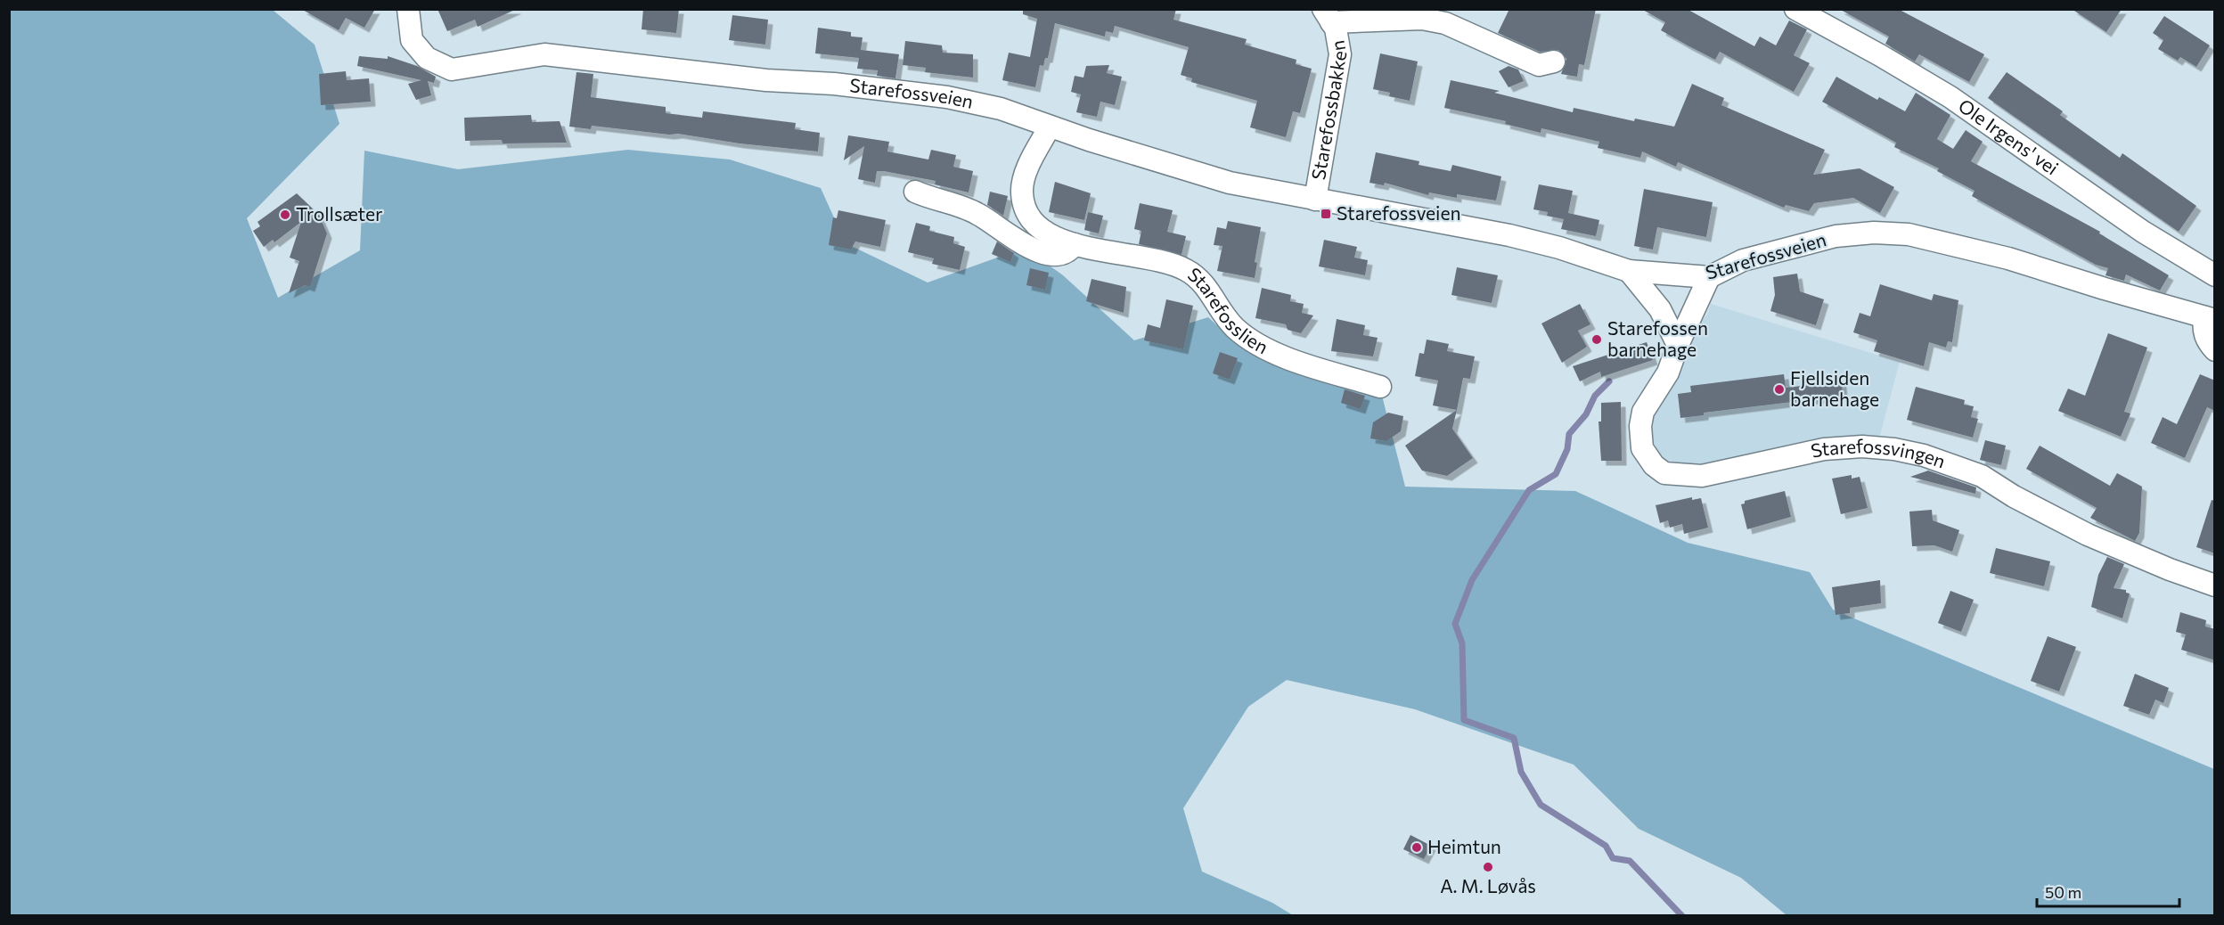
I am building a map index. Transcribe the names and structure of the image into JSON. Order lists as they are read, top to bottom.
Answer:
{
  "streets": {
    "street": [
      "Starefossveien",
      "Starefossbakken",
      "Ole Irgens' vei",
      "Starefosslien",
      "Starefossvingen"
    ]
  },
  "crossings": [
    ["Starefossveien", "Starefossbakken"],
    ["Starefossveien", "Starefosslien"],
    ["Starefossveien", "Starefossvingen"]
  ],
  "places": {
    "transit": ["Starefossveien"],
    "other": [
      "Trollsæter",
      "Starefossen barnehage",
      "Fjellsiden barnehage",
      "Heimtun",
      "A. M. Løvås"
    ]
  },
  "scale_bar": "50 m"
}
